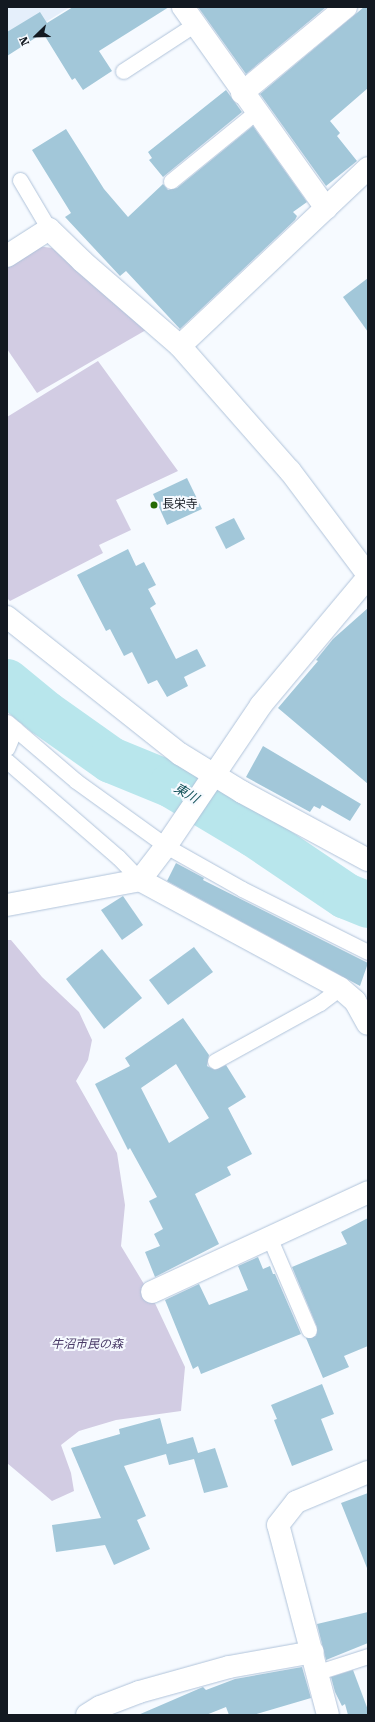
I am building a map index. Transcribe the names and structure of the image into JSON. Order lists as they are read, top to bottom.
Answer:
{
  "water": ["東川"],
  "parks": ["牛沼市民の森"],
  "places": ["長栄寺"],
  "north": "bottom left"
}
